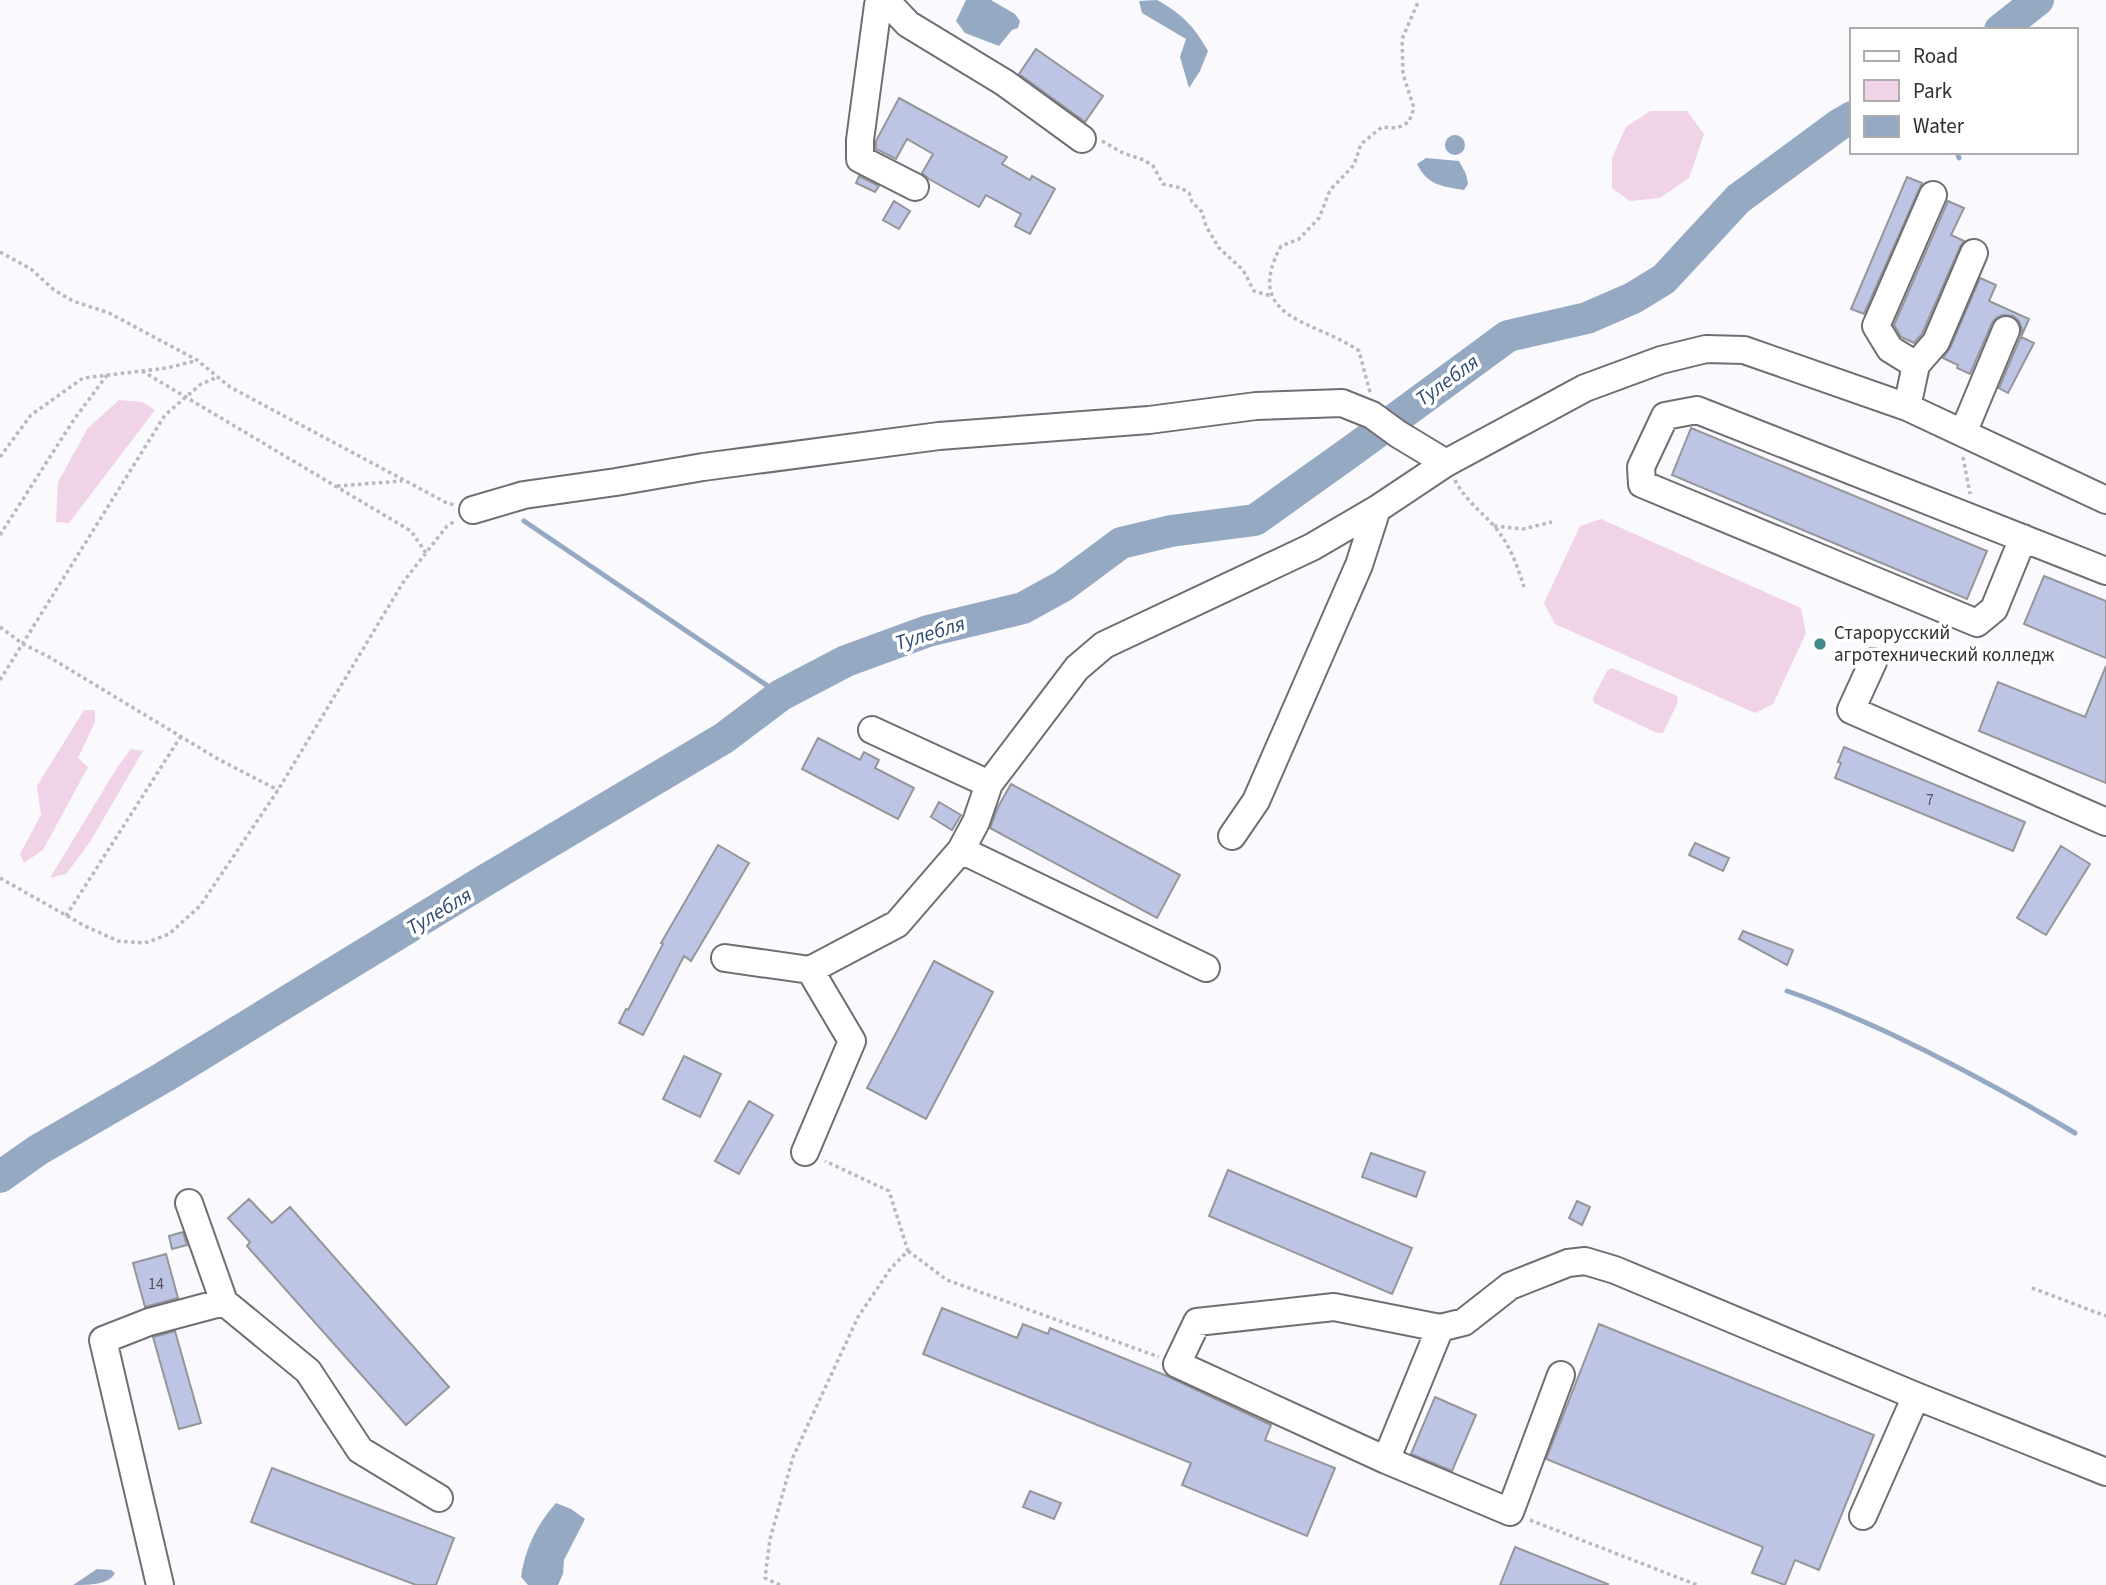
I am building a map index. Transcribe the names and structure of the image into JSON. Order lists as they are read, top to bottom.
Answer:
{
  "water": ["Тулебля"],
  "places": ["Старорусский агротехнический колледж"],
  "house_numbers": ["7", "14"],
  "legend": ["Road", "Park", "Water"]
}
